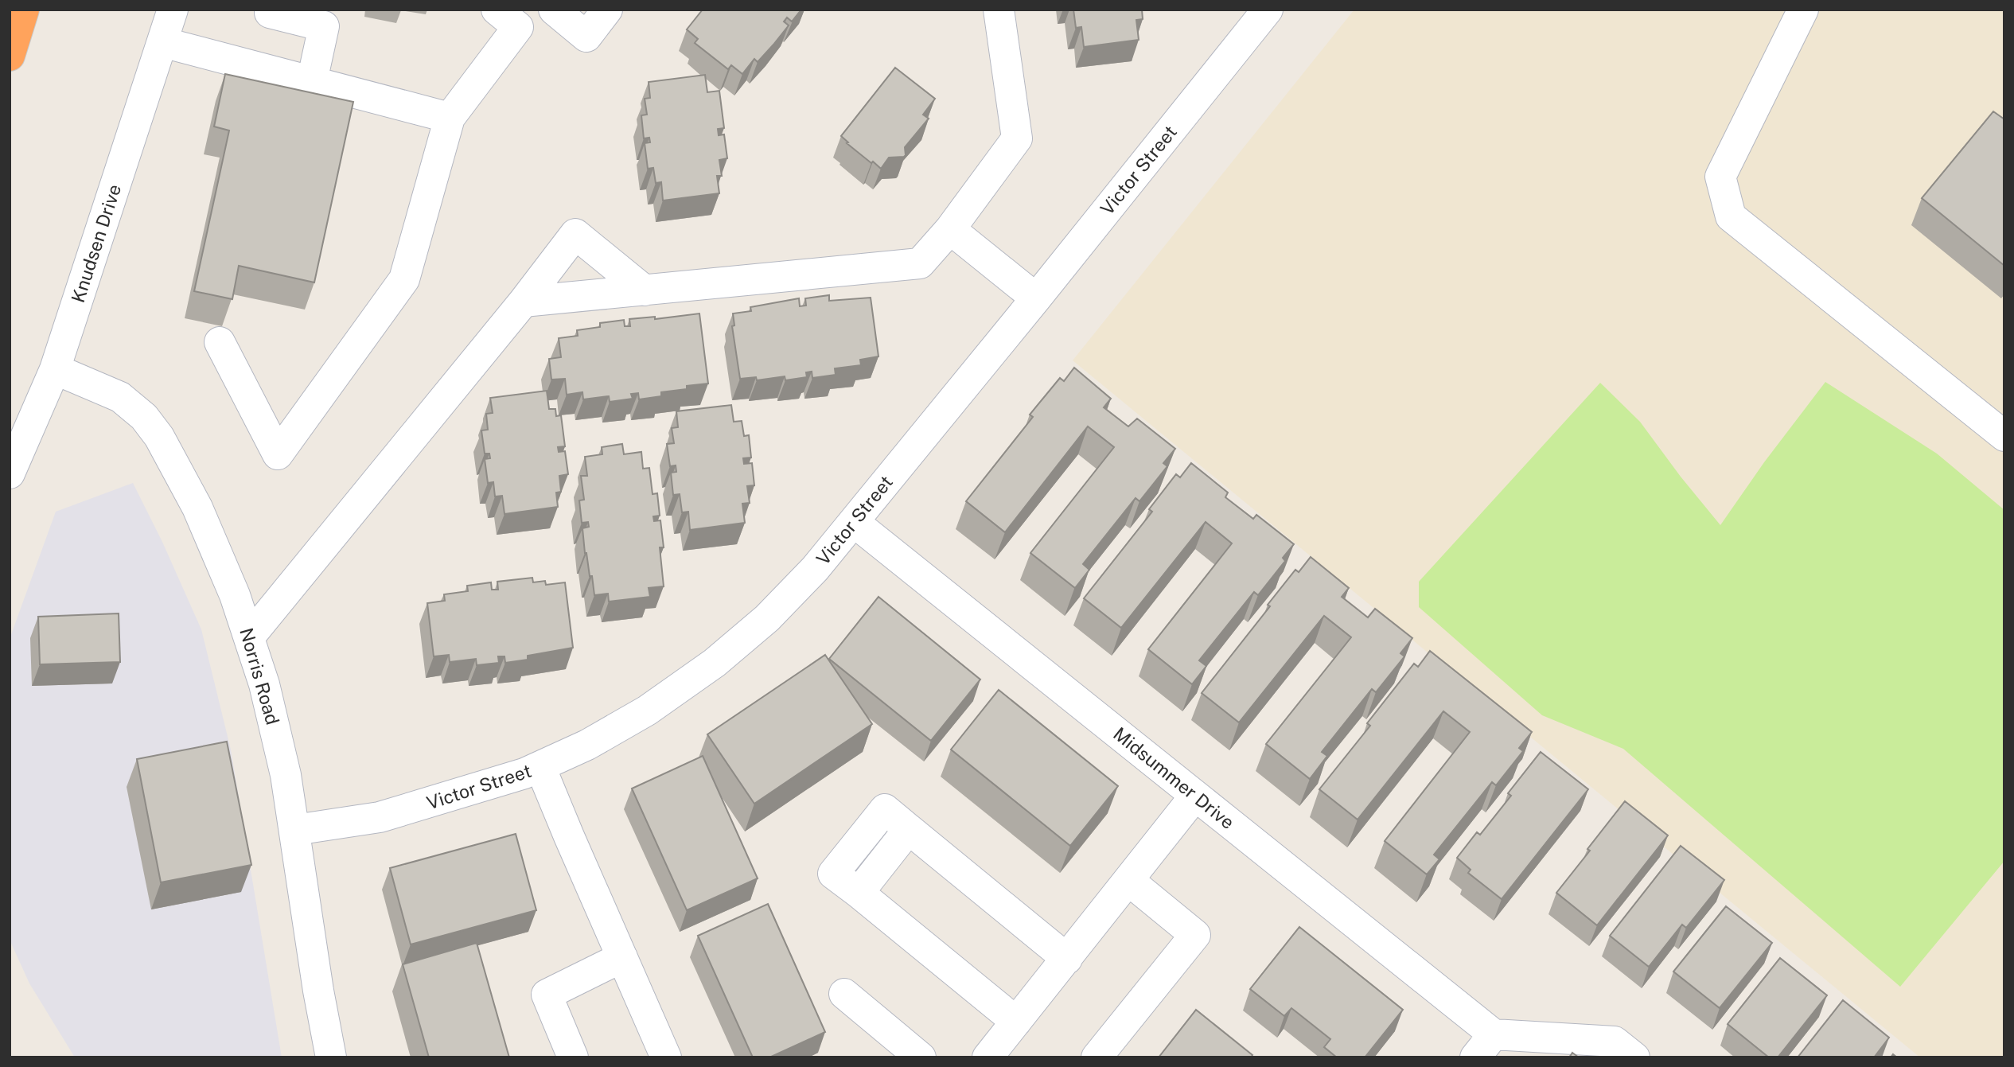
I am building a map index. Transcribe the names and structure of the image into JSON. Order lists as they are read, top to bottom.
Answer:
{
  "streets": {
    "street": [
      "Victor Street",
      "Knudsen Drive",
      "Norris Road",
      "Midsummer Drive"
    ]
  },
  "crossings": [
    ["Victor Street", "Norris Road"],
    ["Victor Street", "Midsummer Drive"],
    ["Knudsen Drive", "Norris Road"]
  ]
}
